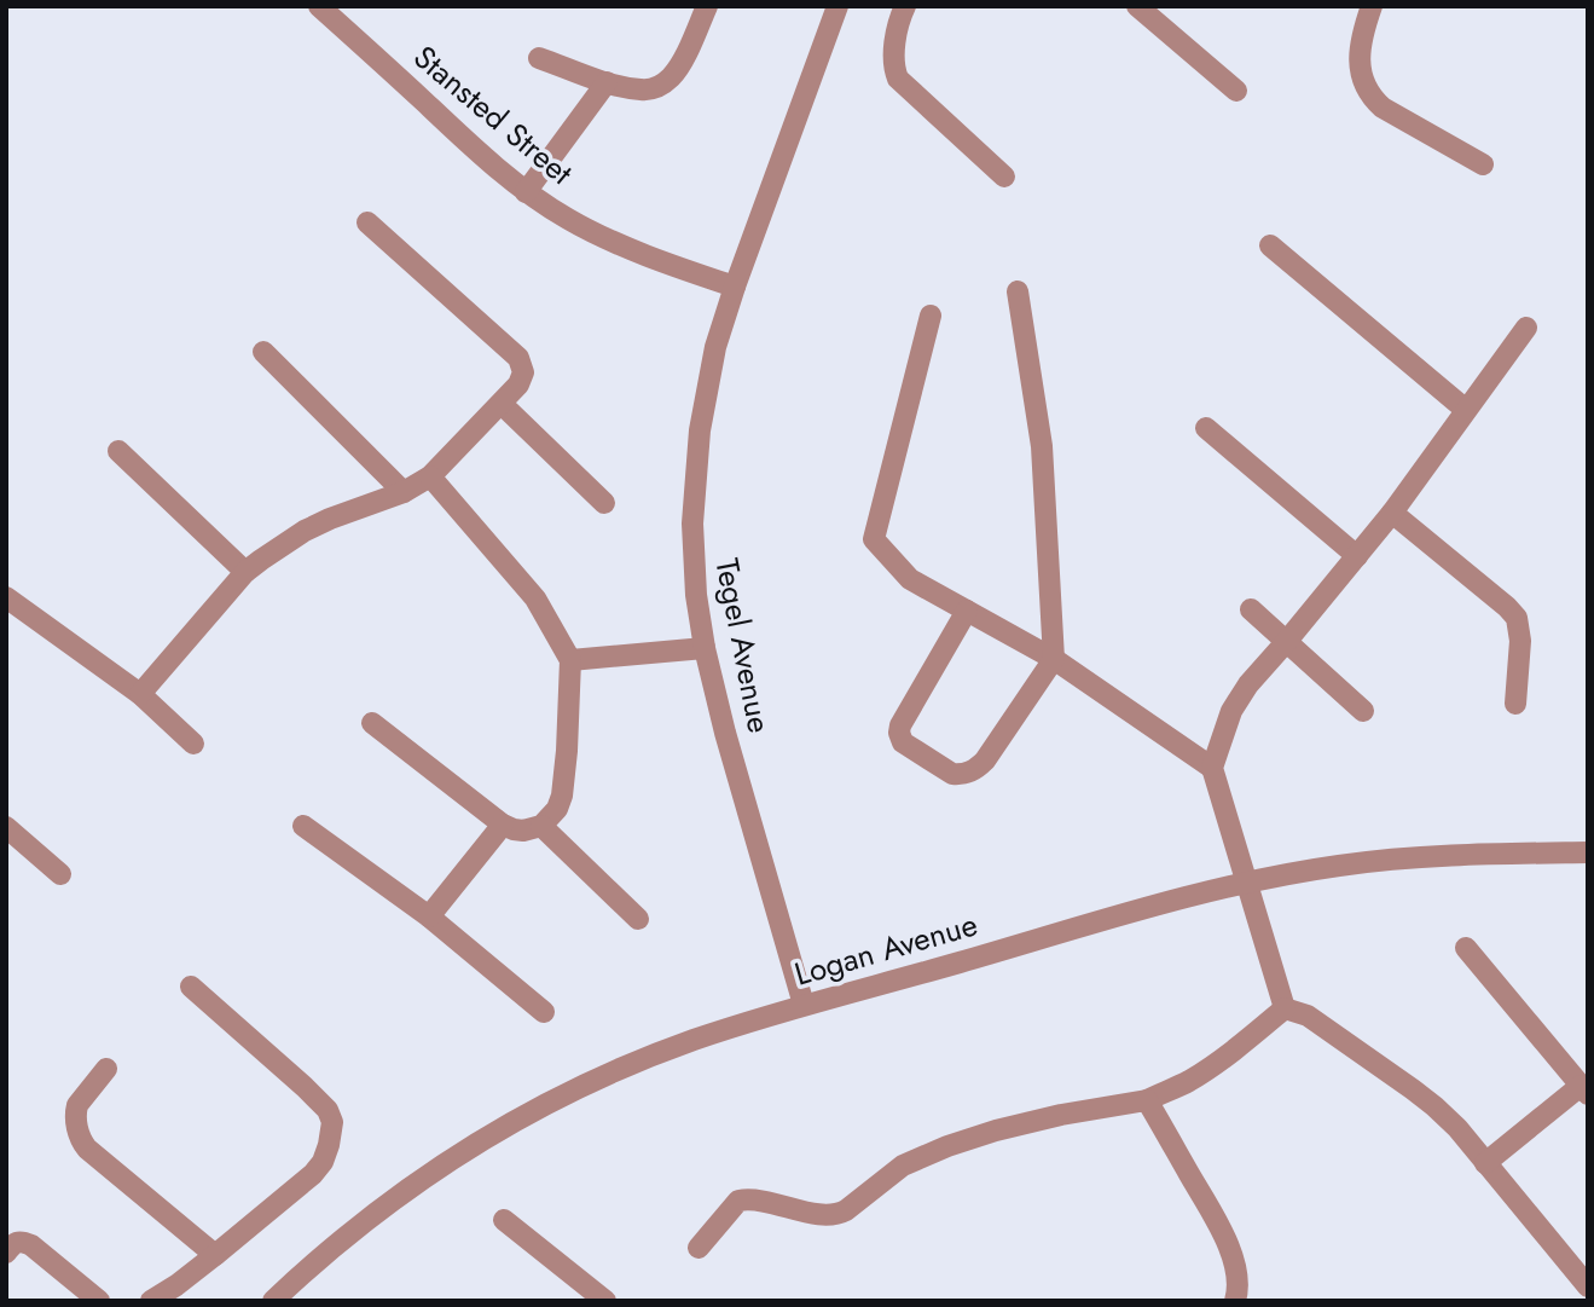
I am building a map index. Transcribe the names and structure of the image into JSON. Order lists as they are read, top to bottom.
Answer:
{
  "streets": {
    "street": ["Stansted Street", "Tegel Avenue", "Logan Avenue"]
  },
  "crossings": [
    ["Stansted Street", "Tegel Avenue"],
    ["Tegel Avenue", "Logan Avenue"]
  ]
}
